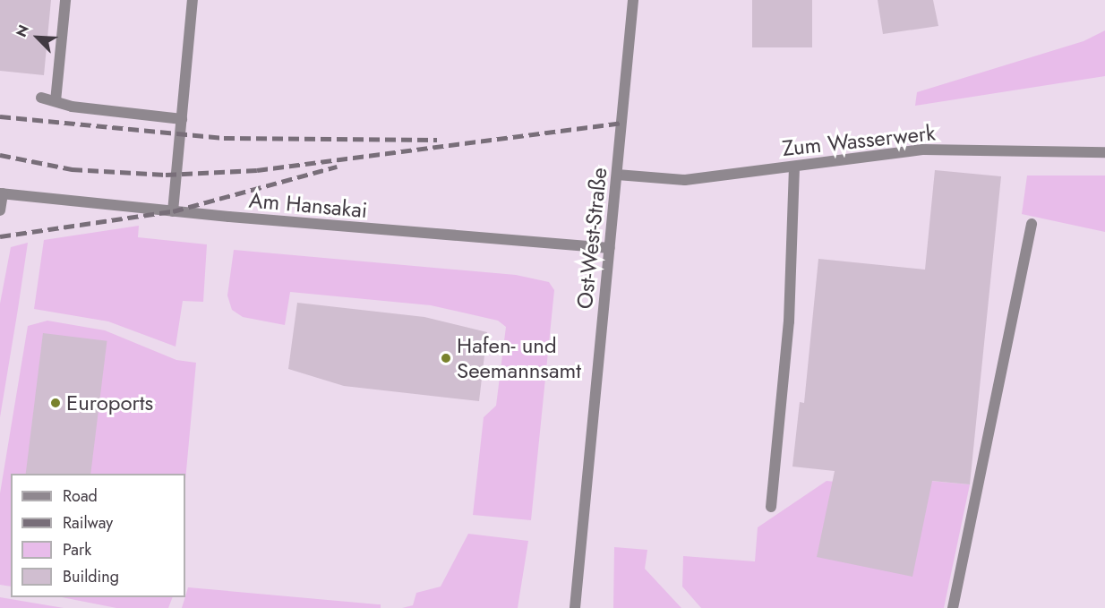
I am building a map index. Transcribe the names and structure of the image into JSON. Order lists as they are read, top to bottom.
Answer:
{
  "streets": {
    "street": ["Zum Wasserwerk", "Am Hansakai", "Ost-West-Straße"]
  },
  "crossings": [
    ["Zum Wasserwerk", "Ost-West-Straße"],
    ["Am Hansakai", "Ost-West-Straße"]
  ],
  "places": ["Hafen- und Seemannsamt", "Euroports"],
  "legend": [
    "Road",
    "Railway",
    "Park",
    "Building"
  ],
  "north": "top left"
}
